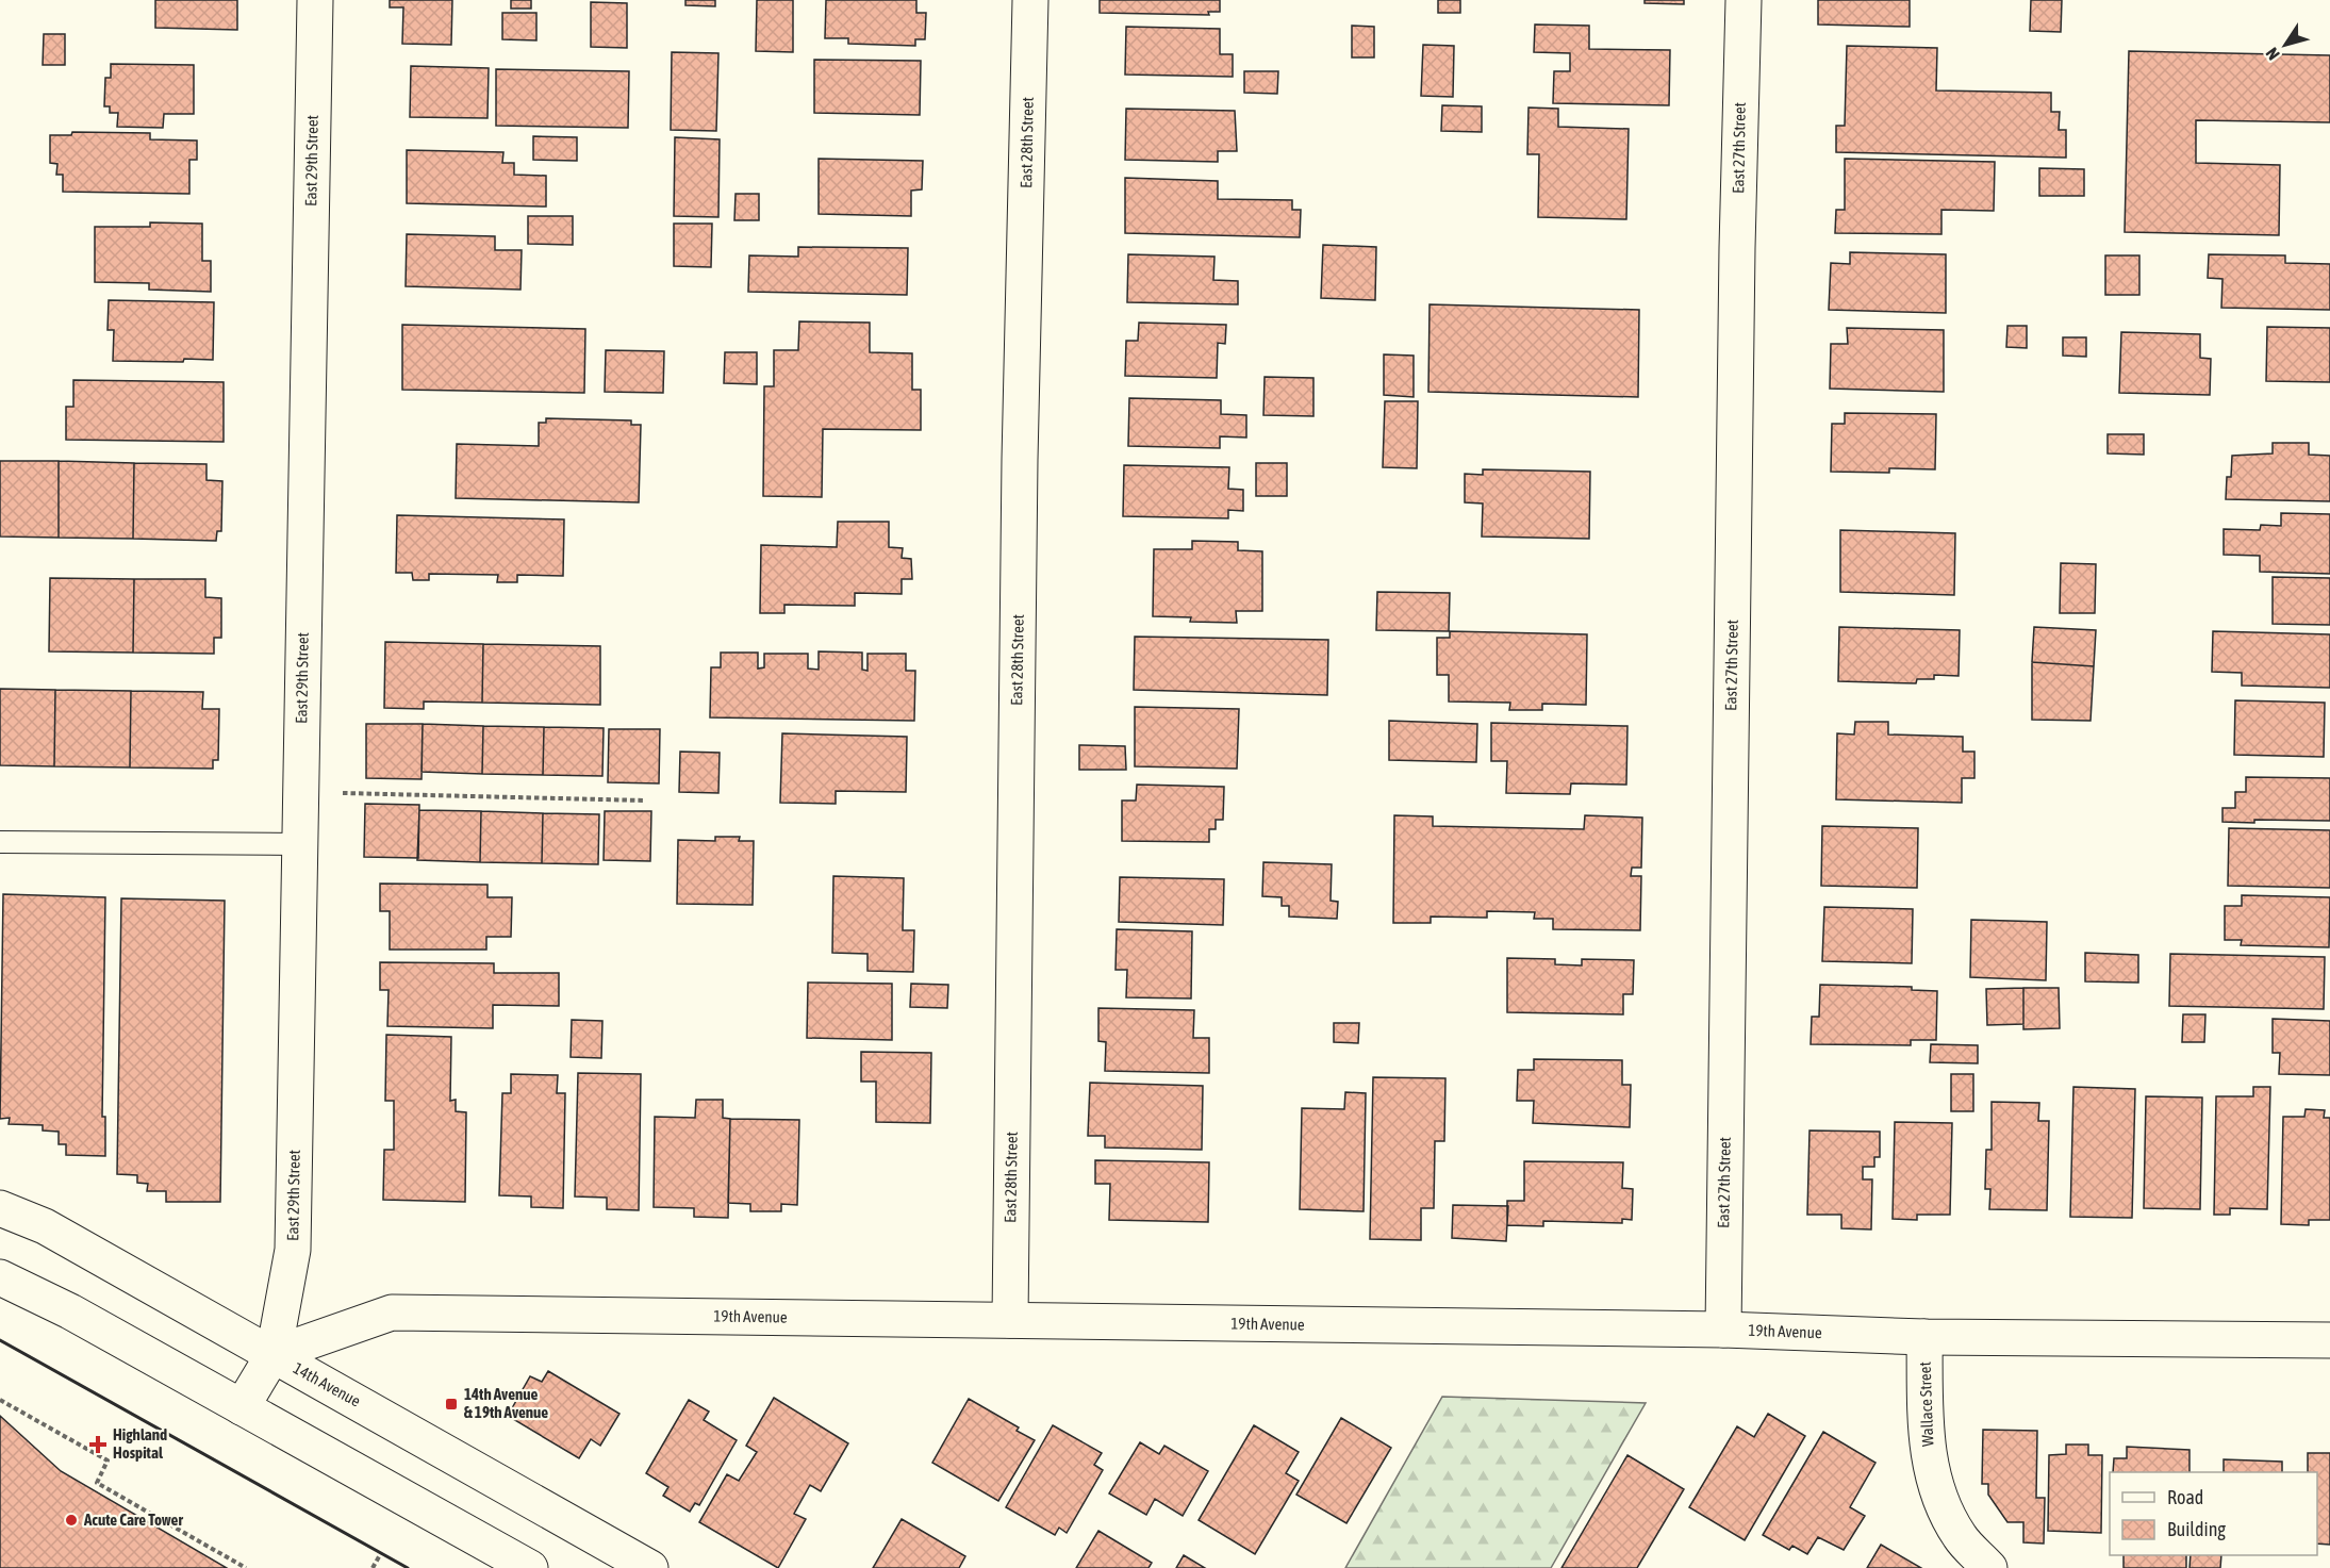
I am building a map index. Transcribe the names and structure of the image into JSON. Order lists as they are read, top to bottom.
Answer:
{
  "streets": {
    "street": [
      "East 28th Street",
      "East 27th Street",
      "East 29th Street",
      "19th Avenue",
      "14th Avenue",
      "Wallace Street"
    ]
  },
  "crossings": [
    ["East 28th Street", "19th Avenue"],
    ["East 27th Street", "19th Avenue"],
    ["East 29th Street", "19th Avenue"],
    ["East 29th Street", "14th Avenue"],
    ["19th Avenue", "14th Avenue"],
    ["19th Avenue", "Wallace Street"]
  ],
  "places": {
    "transit": ["14th Avenue & 19th Avenue"],
    "health": ["Highland Hospital"],
    "other": ["Acute Care Tower"]
  },
  "legend": ["Road", "Building"],
  "north": "bottom left"
}
